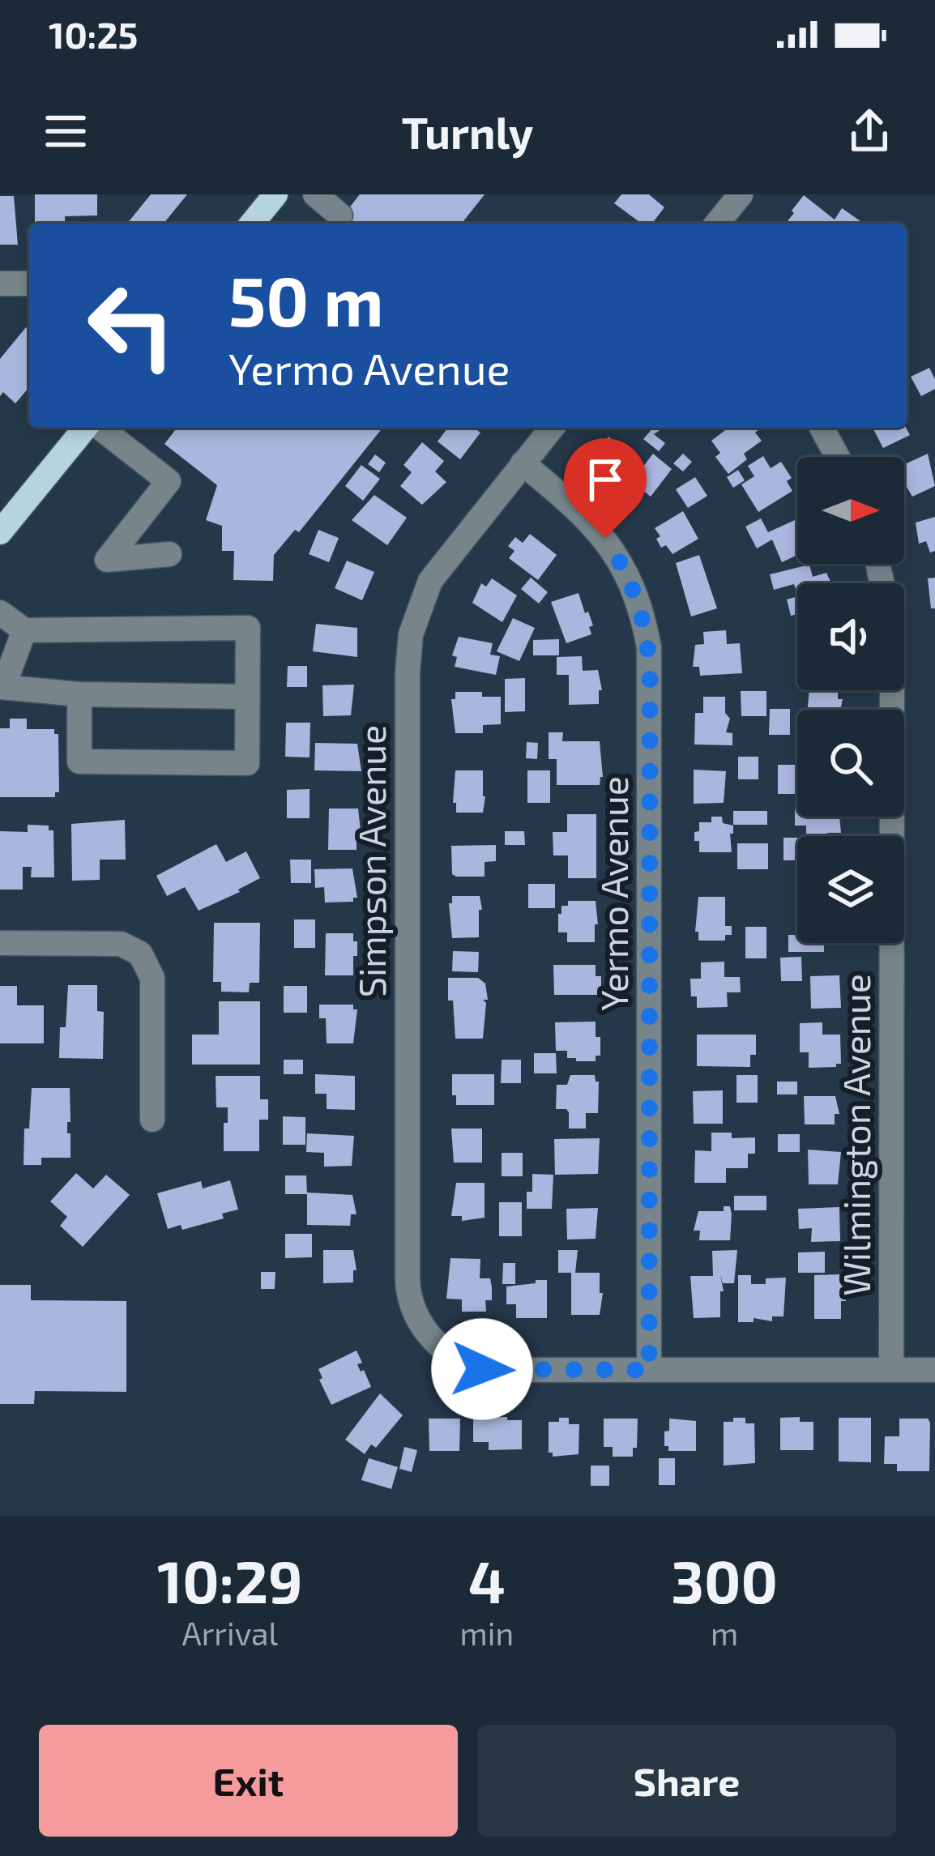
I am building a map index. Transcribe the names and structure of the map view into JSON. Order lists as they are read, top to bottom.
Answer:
{
  "streets": {
    "street": ["Simpson Avenue", "Yermo Avenue", "Wilmington Avenue"]
  },
  "crossings": [
    ["Simpson Avenue", "Yermo Avenue"]
  ],
  "north": "right",
  "page": {
    "status": "10:25",
    "header": "Turnly",
    "turn": ["50 m", "Yermo Avenue"],
    "eta": [
      "10:29",
      "Arrival",
      "4",
      "min",
      "300",
      "m"
    ],
    "buttons": ["Exit", "Share"]
  }
}
